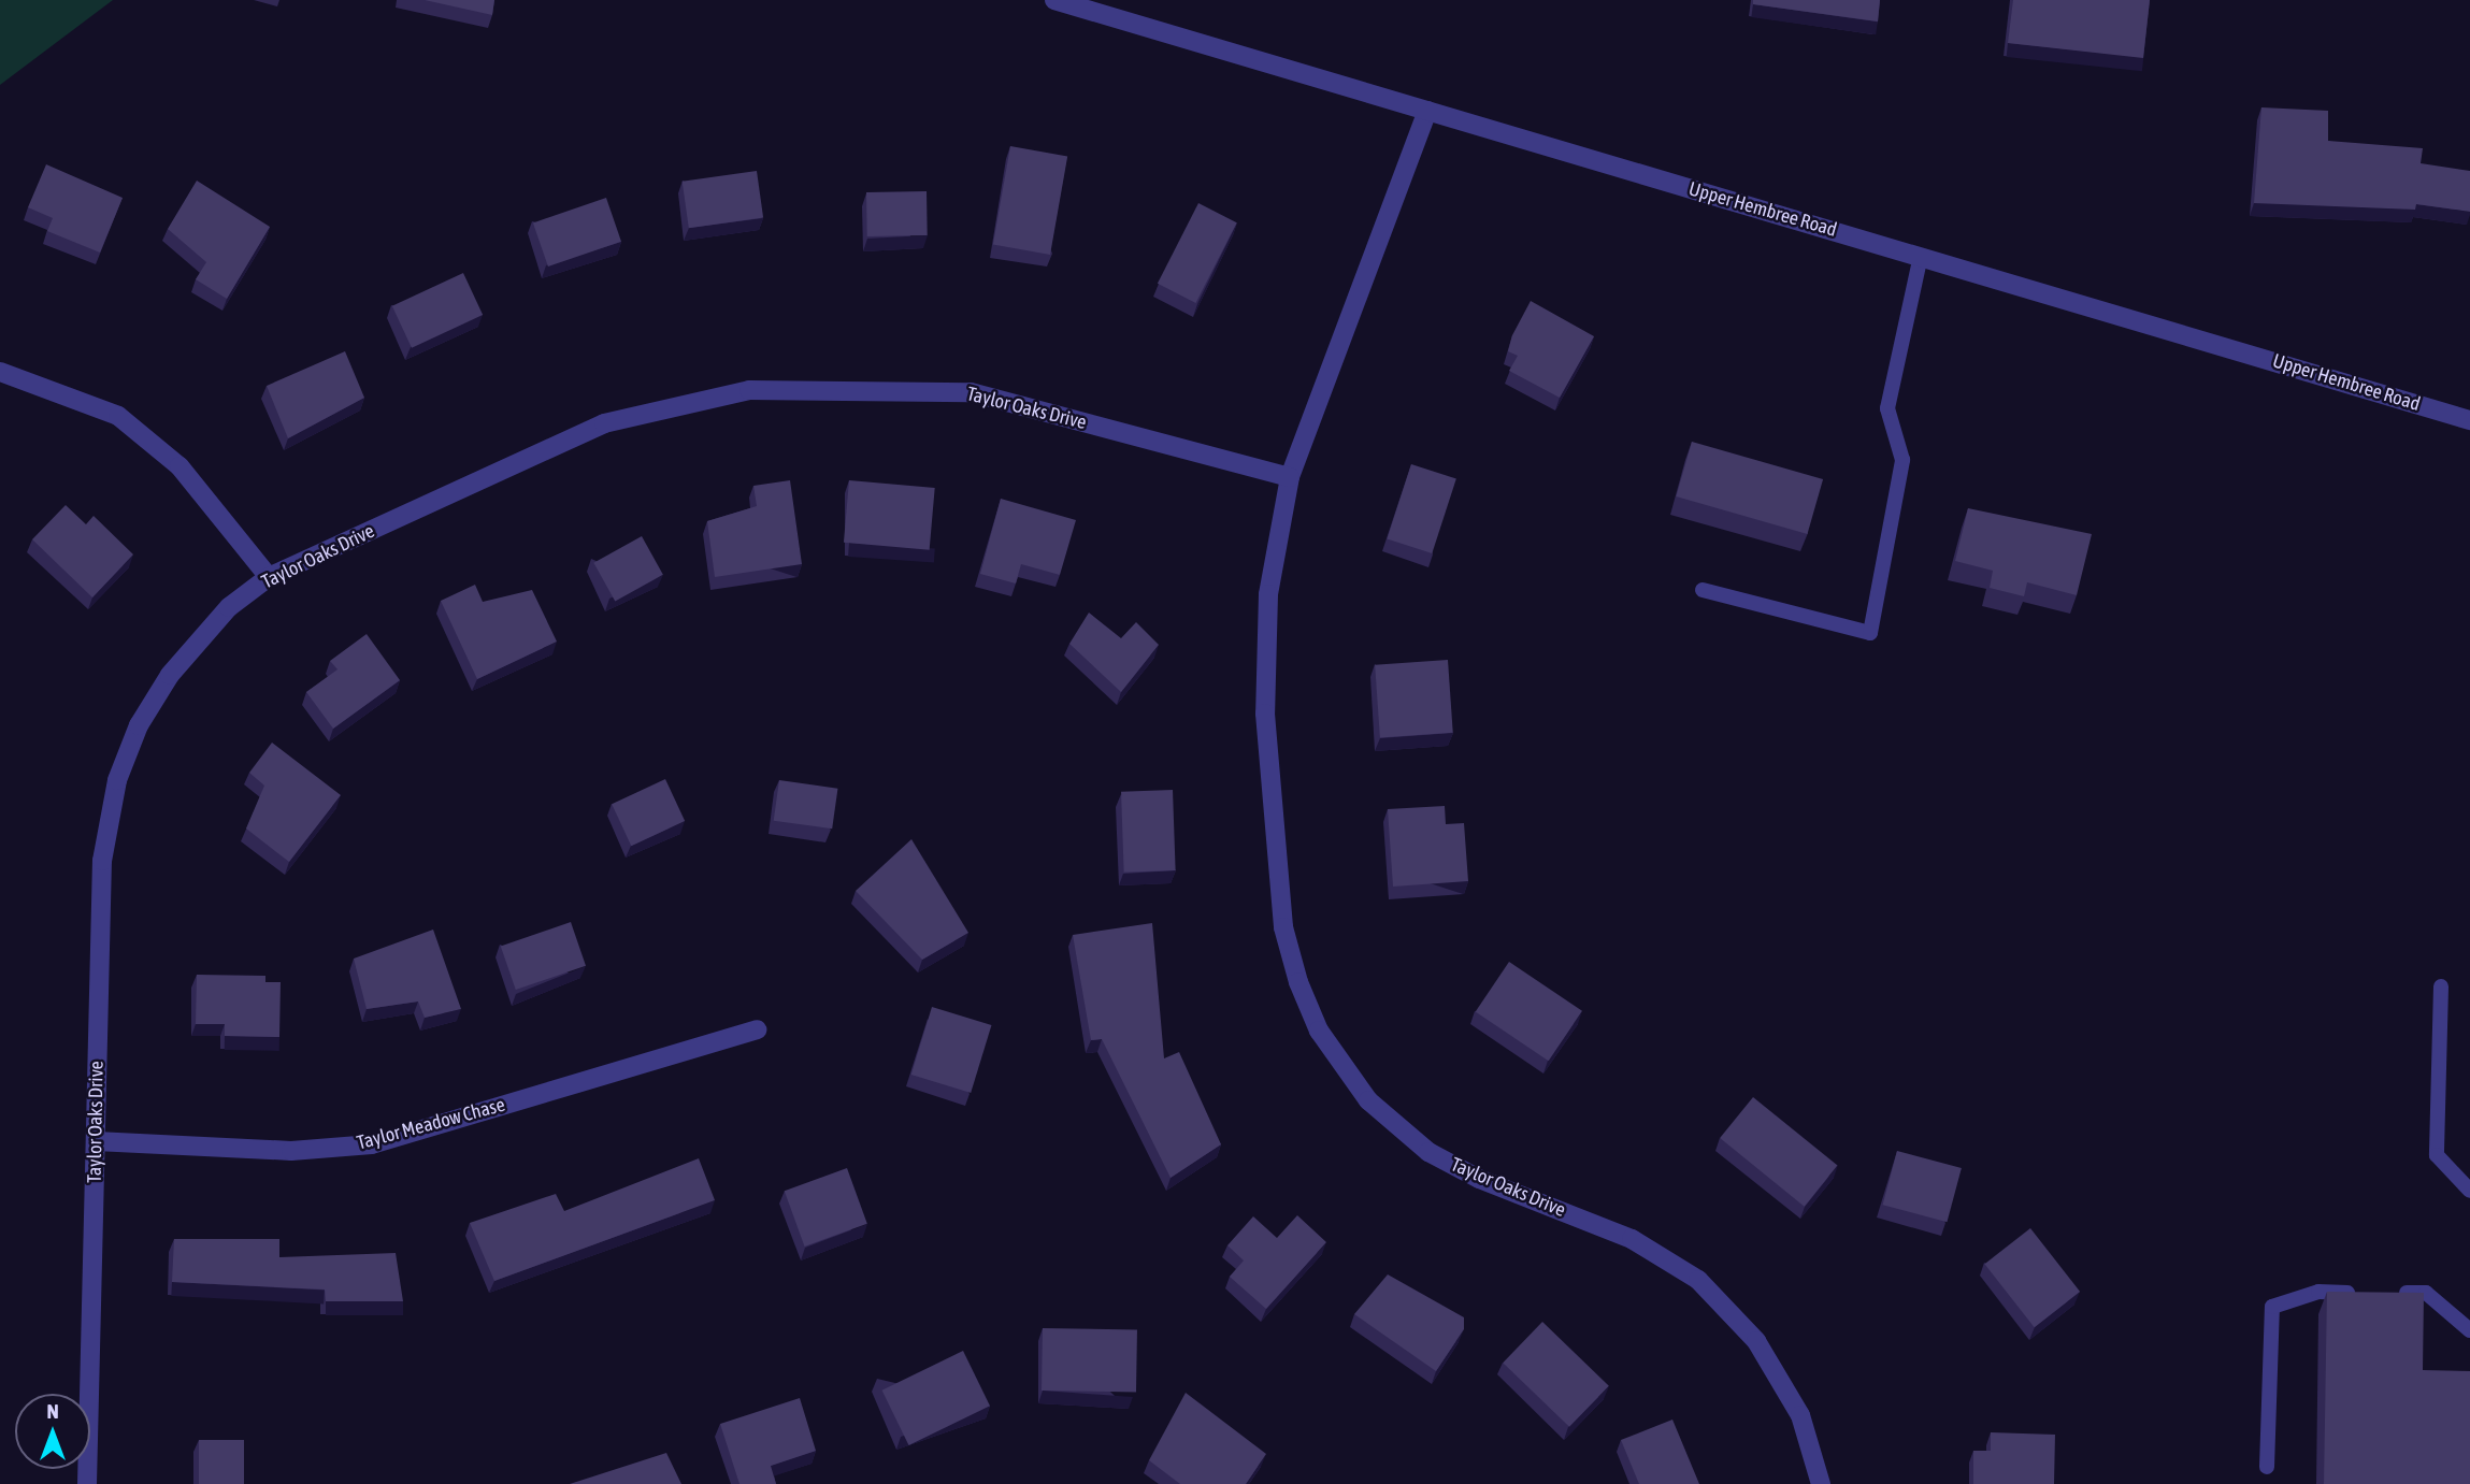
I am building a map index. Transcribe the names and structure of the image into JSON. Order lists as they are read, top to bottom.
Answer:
{
  "streets": {
    "street": ["Upper Hembree Road", "Taylor Oaks Drive", "Taylor Meadow Chase"]
  },
  "crossings": [
    ["Upper Hembree Road", "Taylor Oaks Drive"],
    ["Taylor Oaks Drive", "Taylor Meadow Chase"]
  ],
  "north": "top"
}
